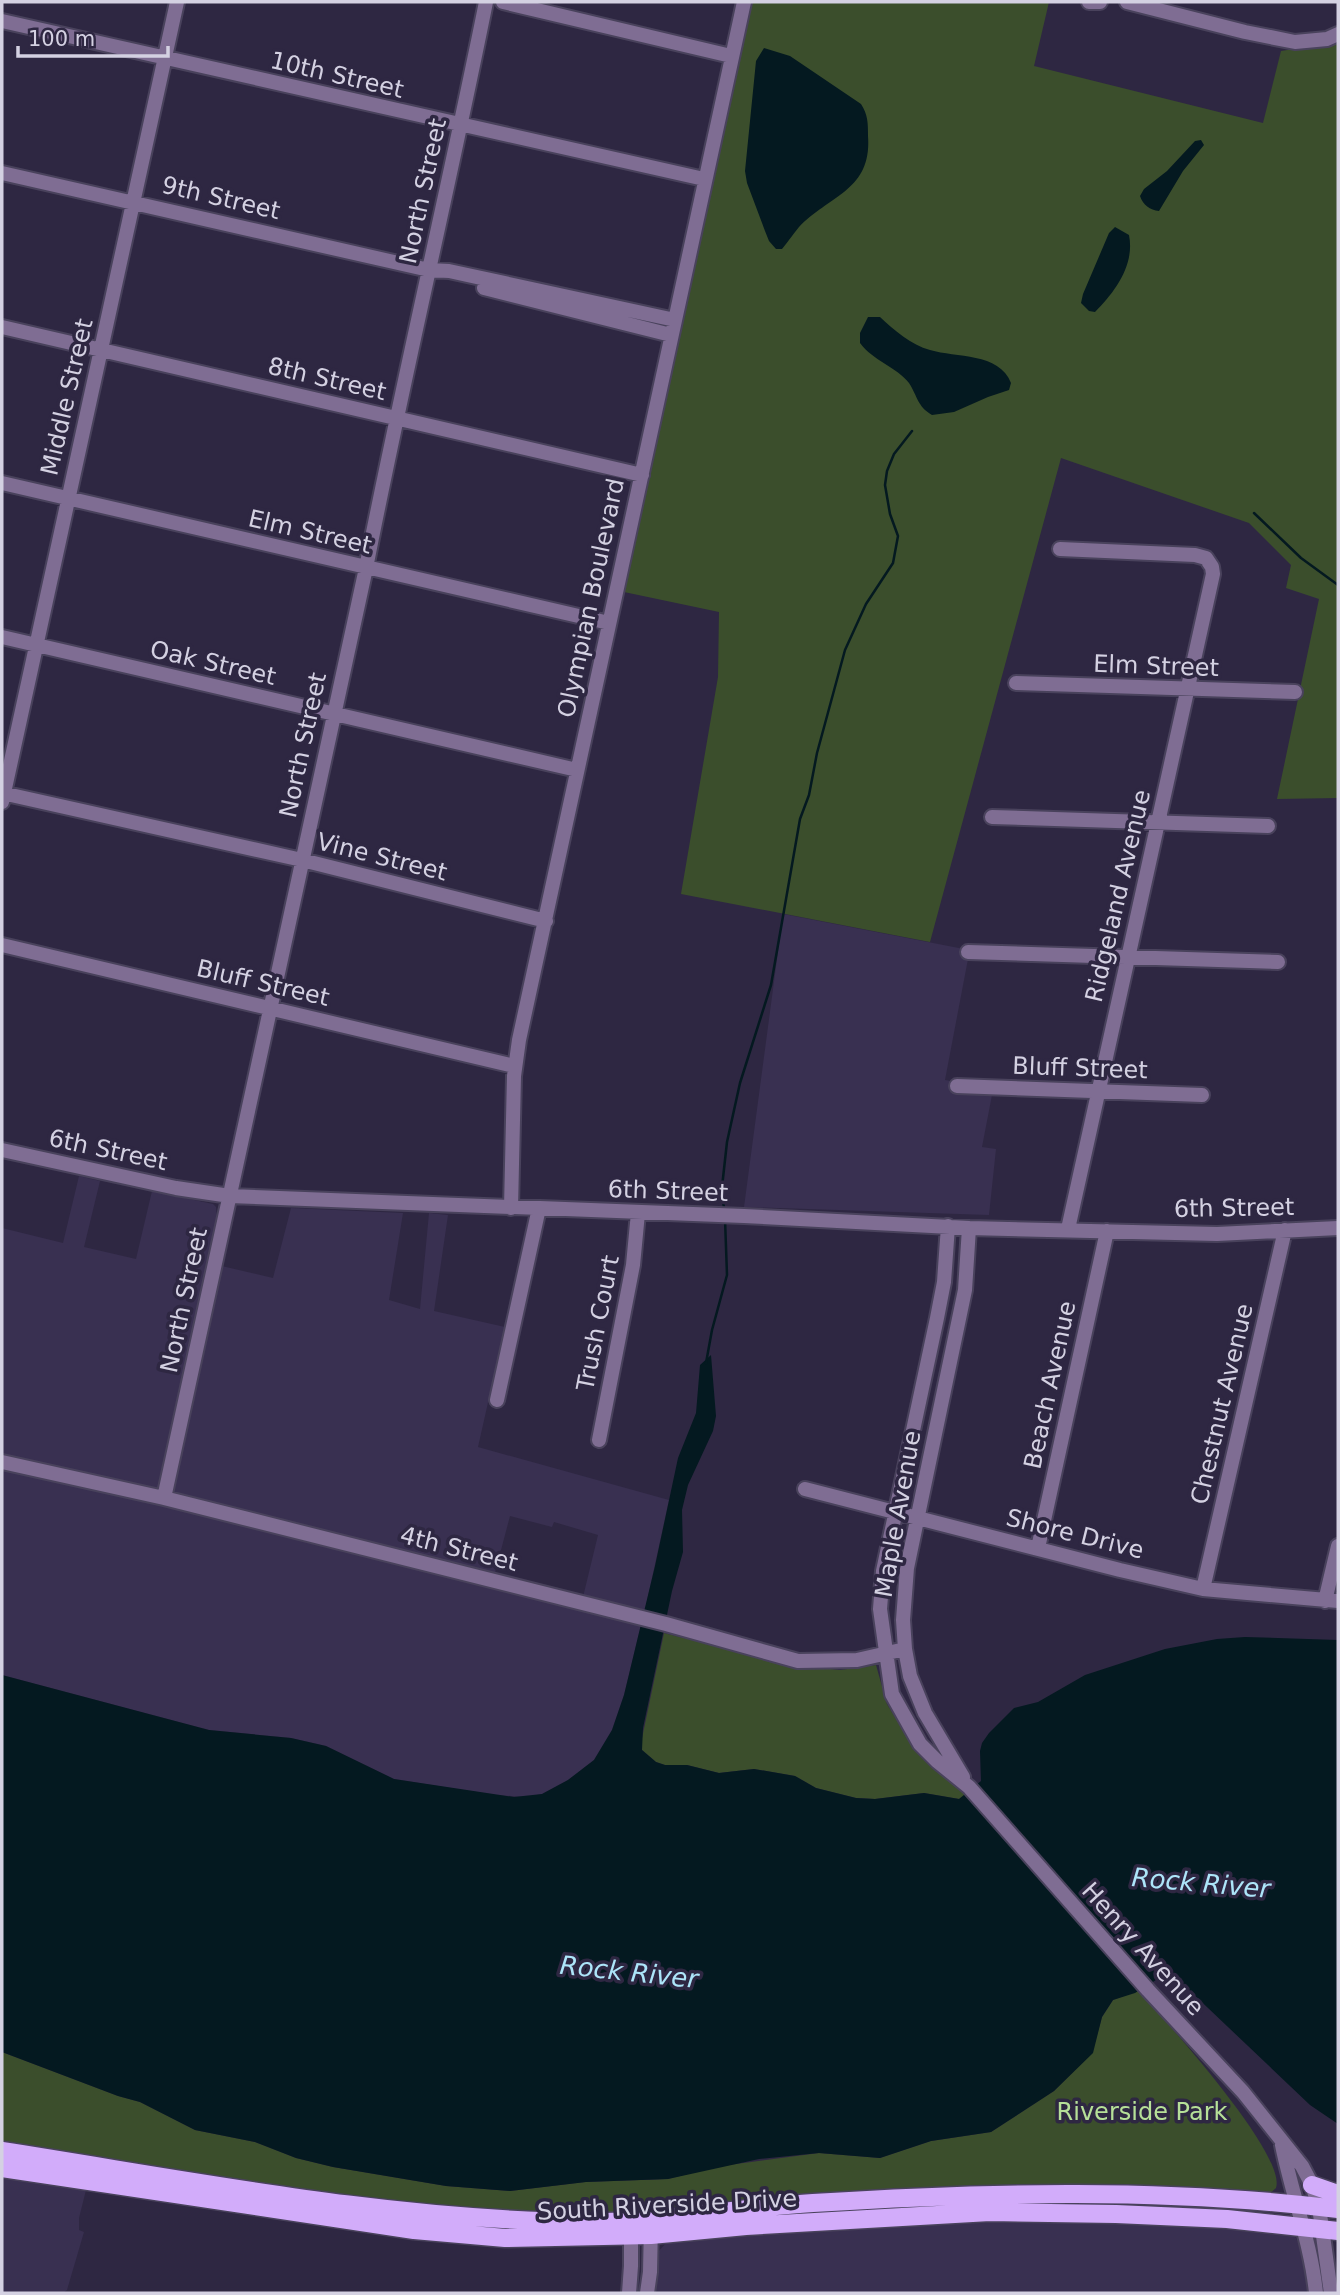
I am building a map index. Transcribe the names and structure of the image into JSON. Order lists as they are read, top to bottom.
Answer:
{
  "streets": {
    "main road": ["South Riverside Drive"],
    "street": [
      "10th Street",
      "North Street",
      "9th Street",
      "8th Street",
      "Middle Street",
      "Elm Street",
      "Olympian Boulevard",
      "Oak Street",
      "Vine Street",
      "Ridgeland Avenue",
      "Bluff Street",
      "6th Street",
      "Trush Court",
      "Beach Avenue",
      "Chestnut Avenue",
      "Maple Avenue",
      "Shore Drive",
      "4th Street",
      "Henry Avenue"
    ]
  },
  "crossings": [
    ["10th Street", "North Street"],
    ["10th Street", "Middle Street"],
    ["10th Street", "Olympian Boulevard"],
    ["North Street", "9th Street"],
    ["North Street", "8th Street"],
    ["North Street", "Elm Street"],
    ["North Street", "Oak Street"],
    ["North Street", "Vine Street"],
    ["North Street", "Bluff Street"],
    ["North Street", "6th Street"],
    ["North Street", "4th Street"],
    ["9th Street", "Middle Street"],
    ["9th Street", "Olympian Boulevard"],
    ["8th Street", "Middle Street"],
    ["8th Street", "Olympian Boulevard"],
    ["Middle Street", "Elm Street"],
    ["Middle Street", "Oak Street"],
    ["Middle Street", "Vine Street"],
    ["Elm Street", "Olympian Boulevard"],
    ["Elm Street", "Ridgeland Avenue"],
    ["Olympian Boulevard", "Oak Street"],
    ["Olympian Boulevard", "Vine Street"],
    ["Olympian Boulevard", "Bluff Street"],
    ["Olympian Boulevard", "6th Street"],
    ["Ridgeland Avenue", "Bluff Street"],
    ["Ridgeland Avenue", "6th Street"],
    ["6th Street", "Trush Court"],
    ["6th Street", "Beach Avenue"],
    ["6th Street", "Chestnut Avenue"],
    ["6th Street", "Maple Avenue"],
    ["Beach Avenue", "Shore Drive"],
    ["Chestnut Avenue", "Shore Drive"],
    ["Maple Avenue", "Shore Drive"],
    ["Maple Avenue", "4th Street"],
    ["Maple Avenue", "Henry Avenue"],
    ["Henry Avenue", "South Riverside Drive"]
  ],
  "water": ["Rock River"],
  "parks": ["Riverside Park"],
  "scale_bar": "100 m"
}
